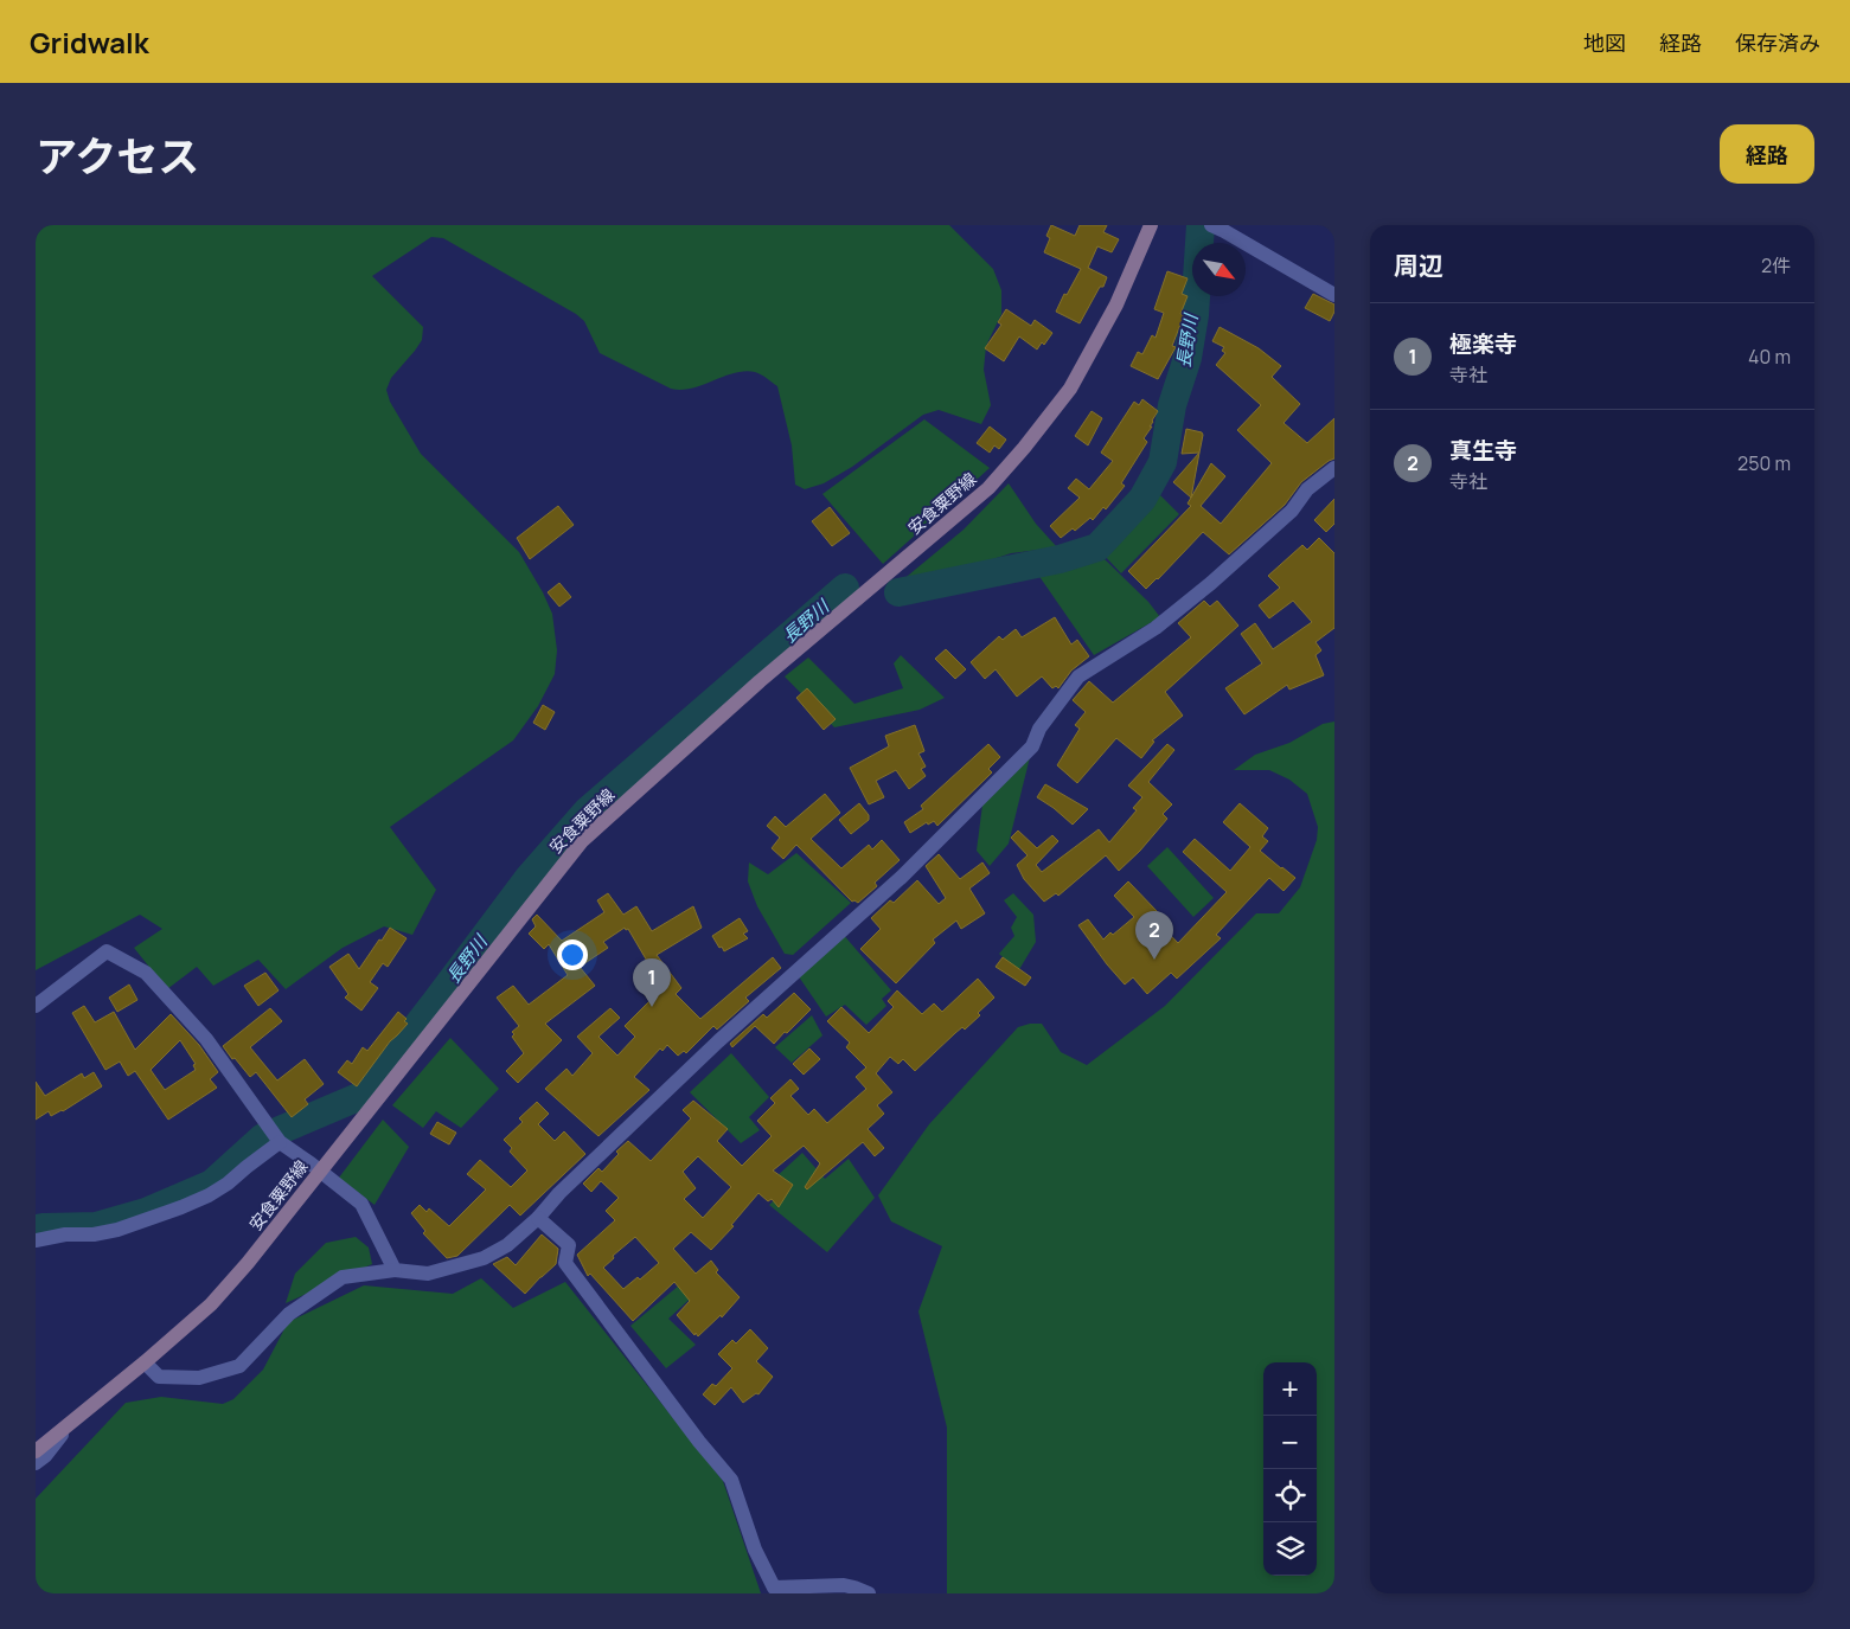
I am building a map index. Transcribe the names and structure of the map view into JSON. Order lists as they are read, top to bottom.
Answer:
{
  "streets": {
    "main road": ["安食粟野線"]
  },
  "water": ["長野川"],
  "north": "bottom right",
  "page": {
    "header": "Gridwalk",
    "nav": ["地図", "経路", "保存済み"],
    "title": "アクセス",
    "buttons": "経路",
    "heading": ["周辺", "2件"],
    "list": [
      {
        "mark": "1",
        "name": "極楽寺",
        "note": "寺社",
        "value": "40 m"
      },
      {
        "mark": "2",
        "name": "真生寺",
        "note": "寺社",
        "value": "250 m"
      }
    ],
    "pins": ["2", "1"],
    "map_buttons": ["+", "−"]
  }
}
